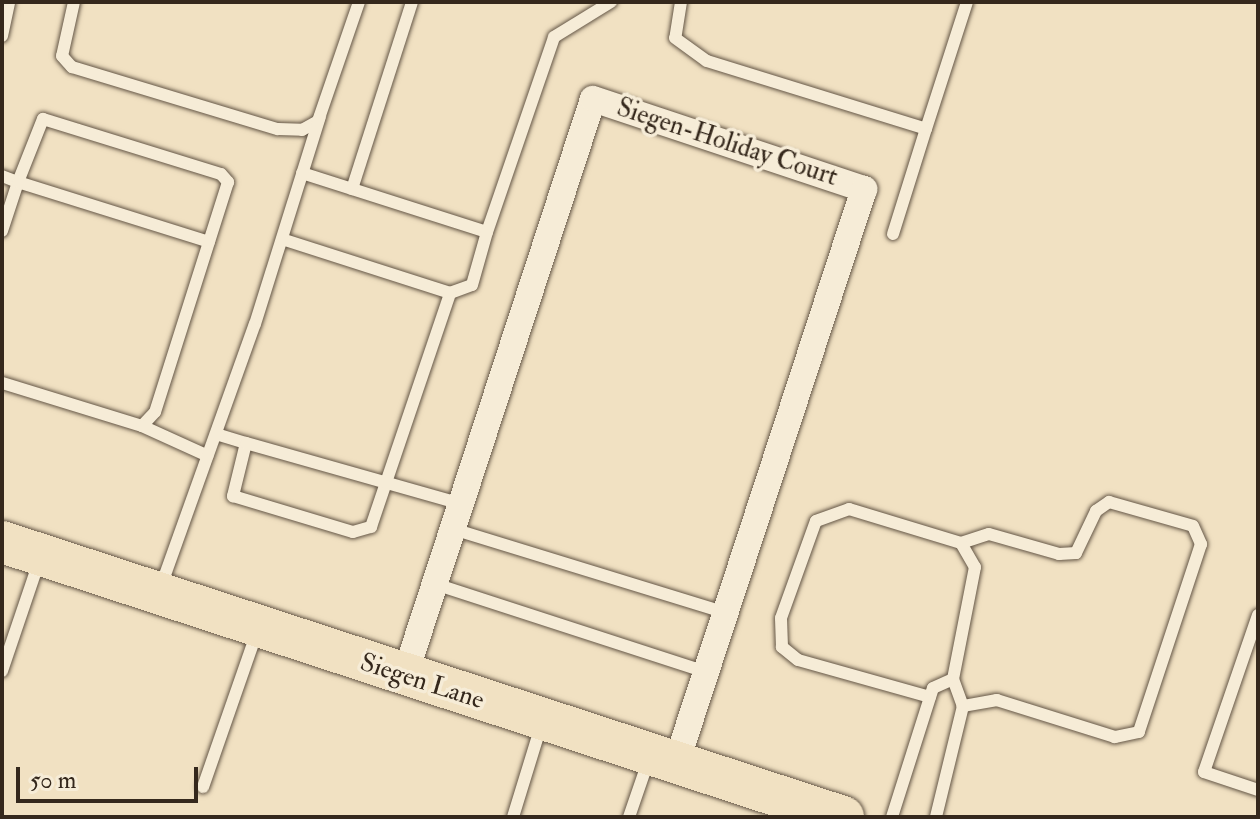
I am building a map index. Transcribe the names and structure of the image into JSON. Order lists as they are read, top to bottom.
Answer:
{
  "streets": {
    "main road": ["Siegen Lane"],
    "street": ["Siegen-Holiday Court"]
  },
  "crossings": [
    ["Siegen-Holiday Court", "Siegen Lane"]
  ],
  "scale_bar": "50 m"
}
